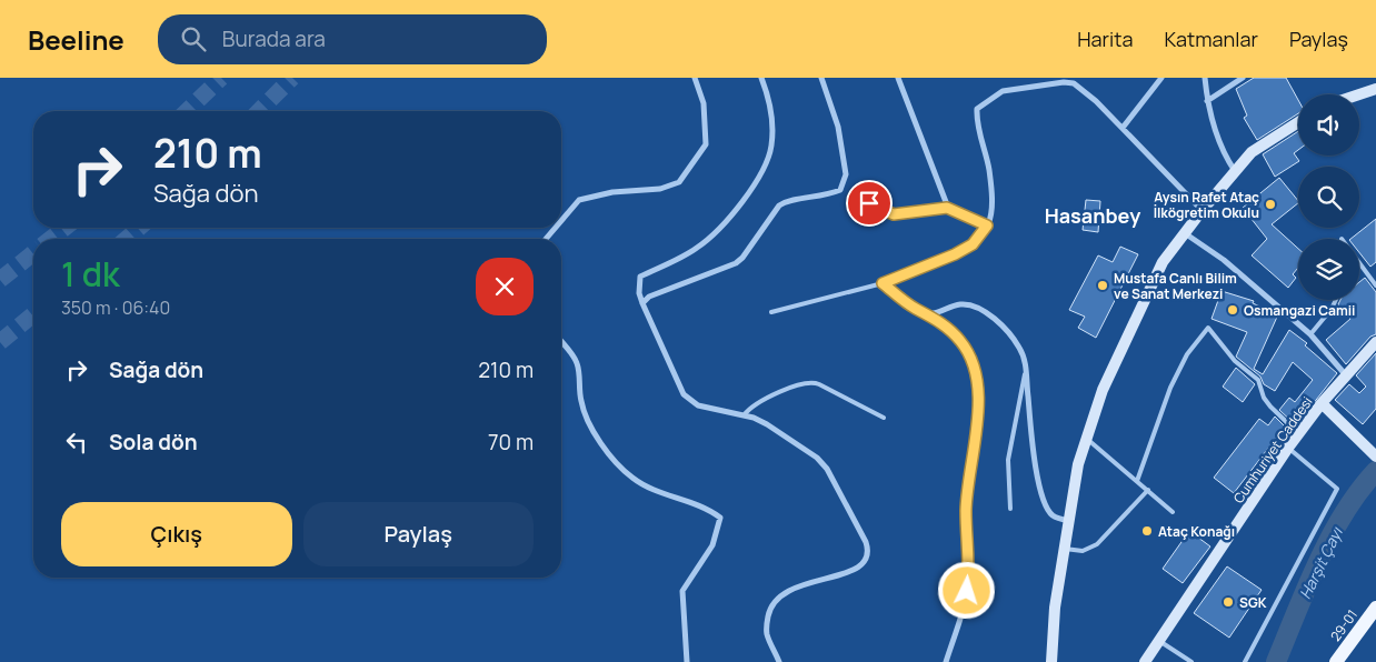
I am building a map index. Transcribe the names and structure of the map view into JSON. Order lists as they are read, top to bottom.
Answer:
{
  "streets": {
    "main road": ["Cumhuriyet Caddesi", "29-01"]
  },
  "districts": ["Hasanbey"],
  "water": ["Harşit Çayı"],
  "places": [
    "Aysın Rafet Ataç İlkögretim Okulu",
    "Mustafa Canlı Bilim ve Sanat Merkezi",
    "Osmangazi Camii",
    "Ataç Konağı",
    "SGK"
  ],
  "page": {
    "header": "Beeline",
    "search": "Burada ara",
    "nav": ["Harita", "Katmanlar", "Paylaş"],
    "turn": ["210 m", "Sağa dön"],
    "heading": ["1 dk", "350 m · 06:40"],
    "list": [
      {
        "name": "Sağa dön",
        "value": "210 m"
      },
      {
        "name": "Sola dön",
        "value": "70 m"
      }
    ],
    "buttons": ["Çıkış", "Paylaş"]
  }
}
